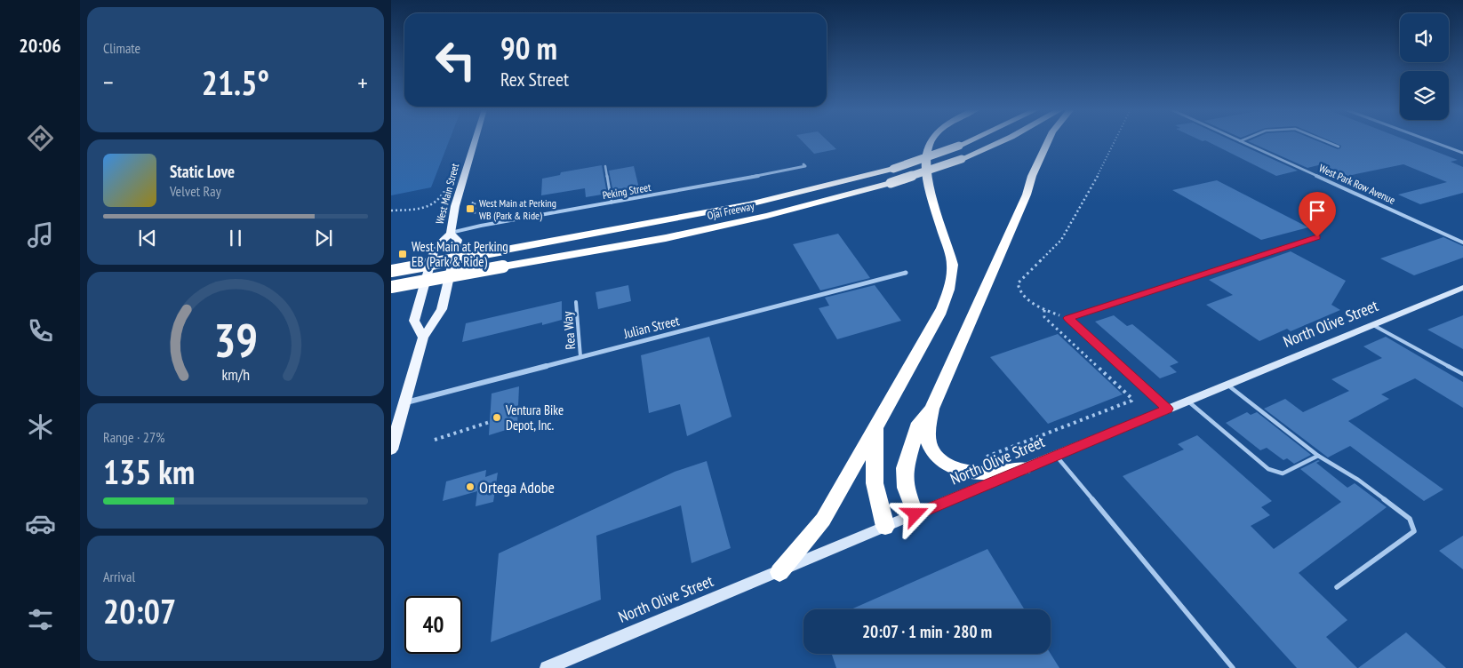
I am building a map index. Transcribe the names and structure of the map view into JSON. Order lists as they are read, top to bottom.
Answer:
{
  "streets": {
    "highway": ["Ojai Freeway"],
    "main road": ["West Main Street"],
    "street": [
      "West Park Row Avenue",
      "Peking Street",
      "North Olive Street",
      "Julian Street"
    ],
    "lane": ["Rea Way"]
  },
  "crossings": [
    ["Peking Street", "West Main Street"],
    ["West Main Street", "Julian Street"],
    ["Julian Street", "Rea Way"]
  ],
  "places": {
    "transit": ["West Main at Perking WB (Park & Ride)", "West Main at Perking EB (Park & Ride)"],
    "other": ["Ventura Bike Depot, Inc.", "Ortega Adobe"]
  },
  "page": {
    "tabs": "20:06",
    "tile": [
      "Climate",
      ["Range · 27%", "135 km"],
      ["Arrival", "20:07"]
    ],
    "turn": ["90 m", "Rex Street"],
    "heat": ["−", "21.5°", "+"],
    "song": ["Static Love", "Velvet Ray"],
    "limit": "40",
    "trip": "20:07 · 1 min · 280 m",
    "gauge": ["39", "km/h"]
  }
}
